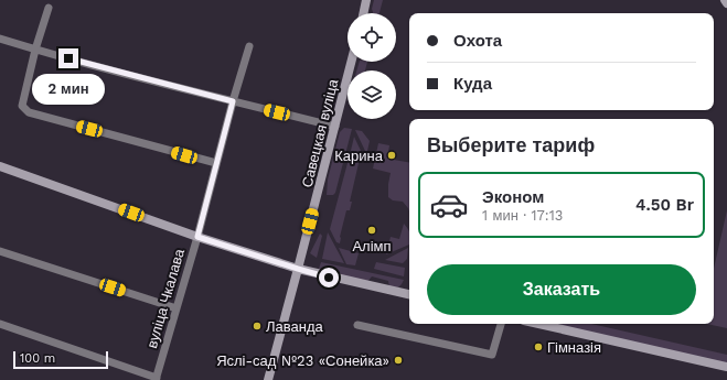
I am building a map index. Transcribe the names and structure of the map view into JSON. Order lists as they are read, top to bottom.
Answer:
{
  "streets": {
    "street": ["Савецкая вуліца", "вуліца Чкалава"]
  },
  "places": [
    "Карина",
    "Алімп",
    "Лаванда",
    "Гімназія",
    "Яслі-сад №23 «Сонейка»"
  ],
  "scale_bar": "100 m",
  "page": {
    "banner": ["Охота", "Куда"],
    "bubble": "2 мин",
    "heading": "Выберите тариф",
    "list": [
      {
        "name": "Эконом",
        "note": "1 мин · 17:13",
        "value": "4.50 Br"
      }
    ],
    "buttons": "Заказать",
    "scale": "100 m"
  }
}
